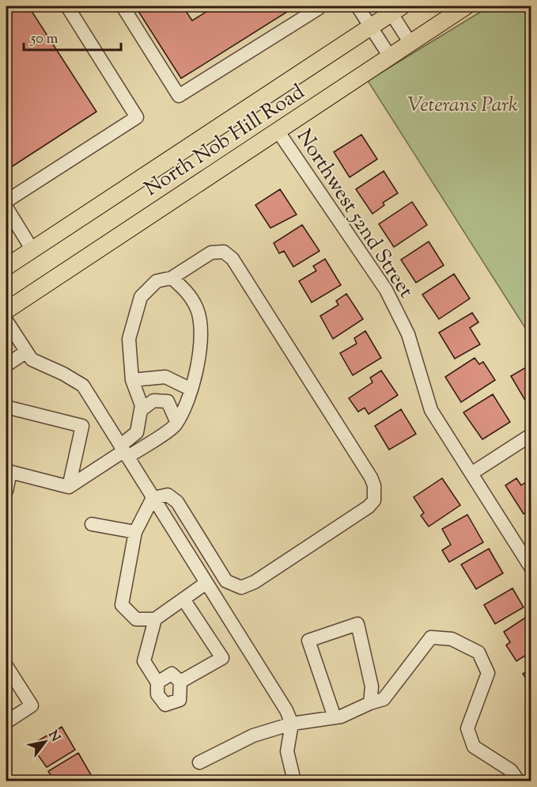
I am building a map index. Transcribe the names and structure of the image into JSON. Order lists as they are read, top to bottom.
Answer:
{
  "streets": {
    "main road": ["North Nob Hill Road"],
    "street": ["Northwest 52nd Street"]
  },
  "crossings": [
    ["North Nob Hill Road", "Northwest 52nd Street"]
  ],
  "parks": ["Veterans Park"],
  "scale_bar": "50 m",
  "north": "top right"
}
